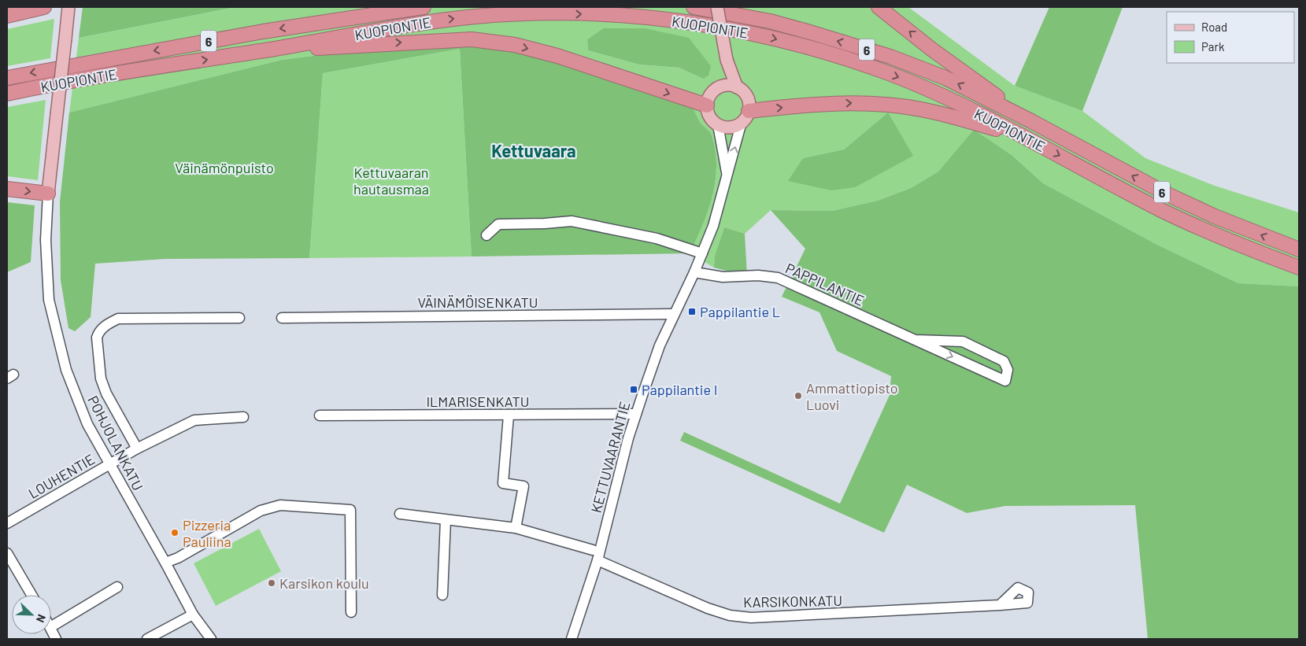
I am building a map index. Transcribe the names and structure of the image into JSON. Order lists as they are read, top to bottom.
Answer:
{
  "streets": {
    "highway": ["KUOPIONTIE", "6"],
    "street": [
      "PAPPILANTIE",
      "VÄINÄMÖISENKATU",
      "ILMARISENKATU",
      "POHJOLANKATU",
      "KETTUVAARANTIE",
      "LOUHENTIE",
      "KARSIKONKATU"
    ]
  },
  "crossings": [
    ["PAPPILANTIE", "KETTUVAARANTIE"],
    ["VÄINÄMÖISENKATU", "KETTUVAARANTIE"],
    ["ILMARISENKATU", "KETTUVAARANTIE"],
    ["POHJOLANKATU", "LOUHENTIE"],
    ["KETTUVAARANTIE", "KARSIKONKATU"]
  ],
  "districts": ["Kettuvaara"],
  "parks": ["Väinämönpuisto", "Kettuvaaran hautausmaa"],
  "places": {
    "transit": ["Pappilantie L", "Pappilantie I"],
    "other": ["Ammattiopisto Luovi", "Pizzeria Pauliina", "Karsikon koulu"]
  },
  "legend": ["Road", "Park"],
  "north": "bottom right"
}
